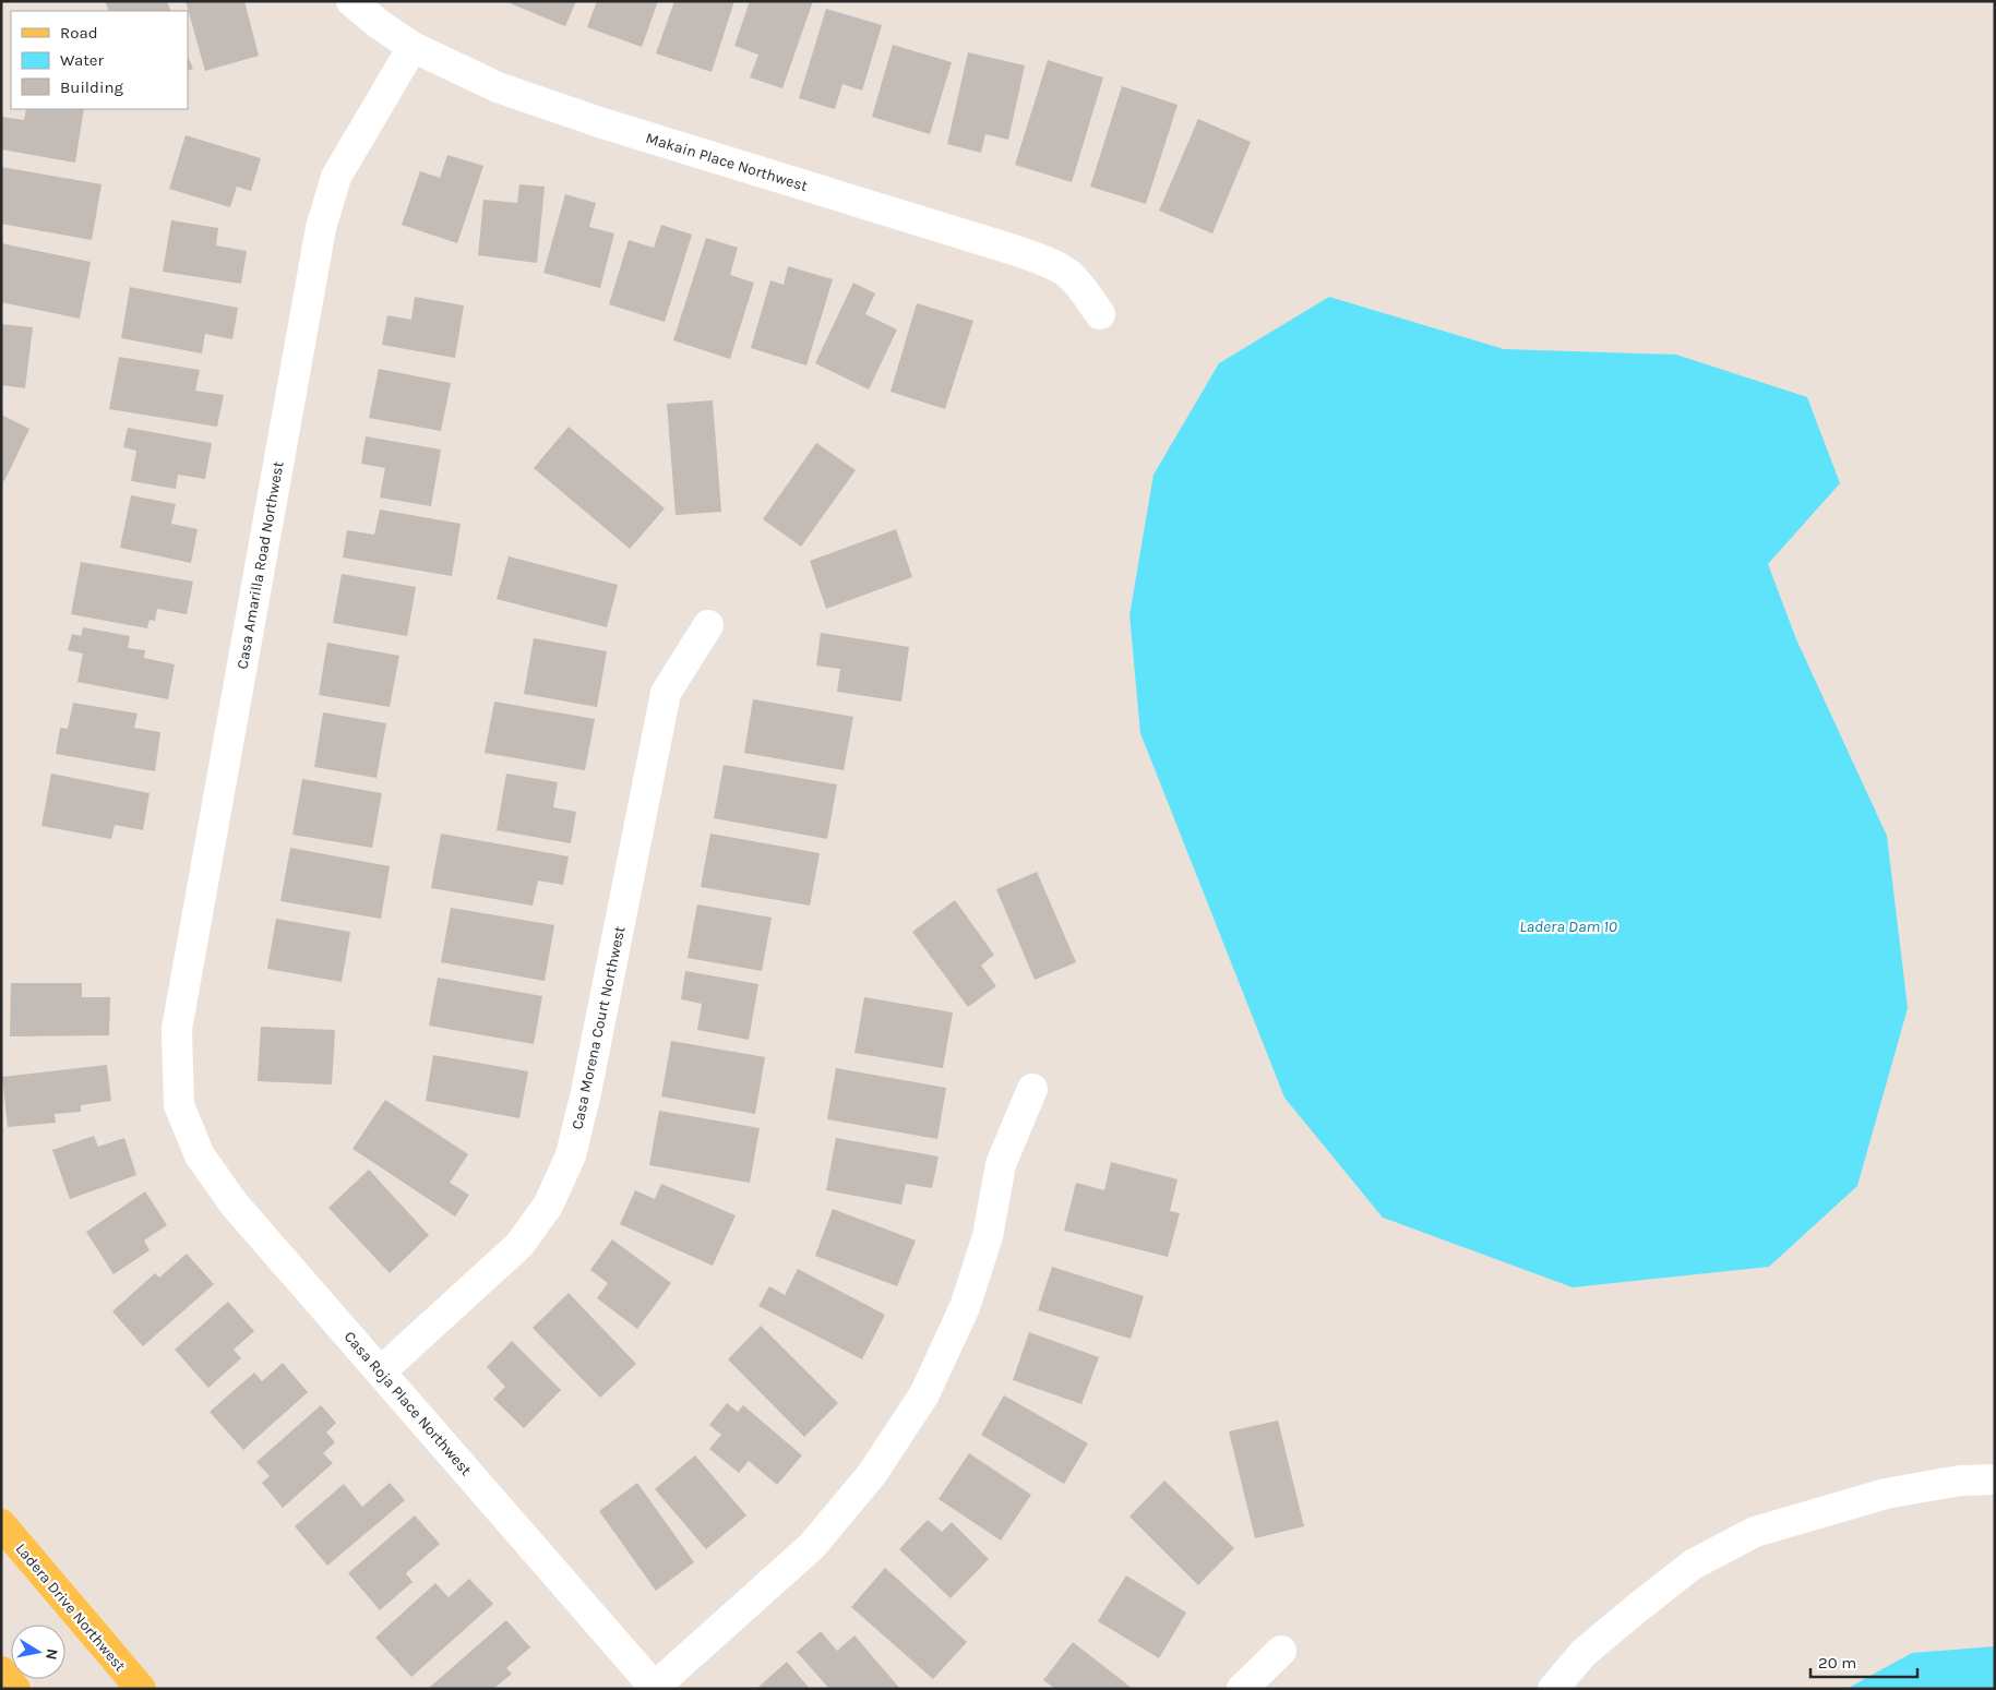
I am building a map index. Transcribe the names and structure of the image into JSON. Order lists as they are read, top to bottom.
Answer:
{
  "streets": {
    "main road": ["Ladera Drive Northwest"],
    "street": [
      "Makain Place Northwest",
      "Casa Amarilla Road Northwest",
      "Casa Morena Court Northwest",
      "Casa Roja Place Northwest"
    ]
  },
  "crossings": [
    ["Makain Place Northwest", "Casa Amarilla Road Northwest"],
    ["Casa Amarilla Road Northwest", "Casa Roja Place Northwest"],
    ["Casa Morena Court Northwest", "Casa Roja Place Northwest"]
  ],
  "water": ["Ladera Dam 10"],
  "legend": ["Road", "Water", "Building"],
  "scale_bar": "20 m",
  "north": "right"
}
